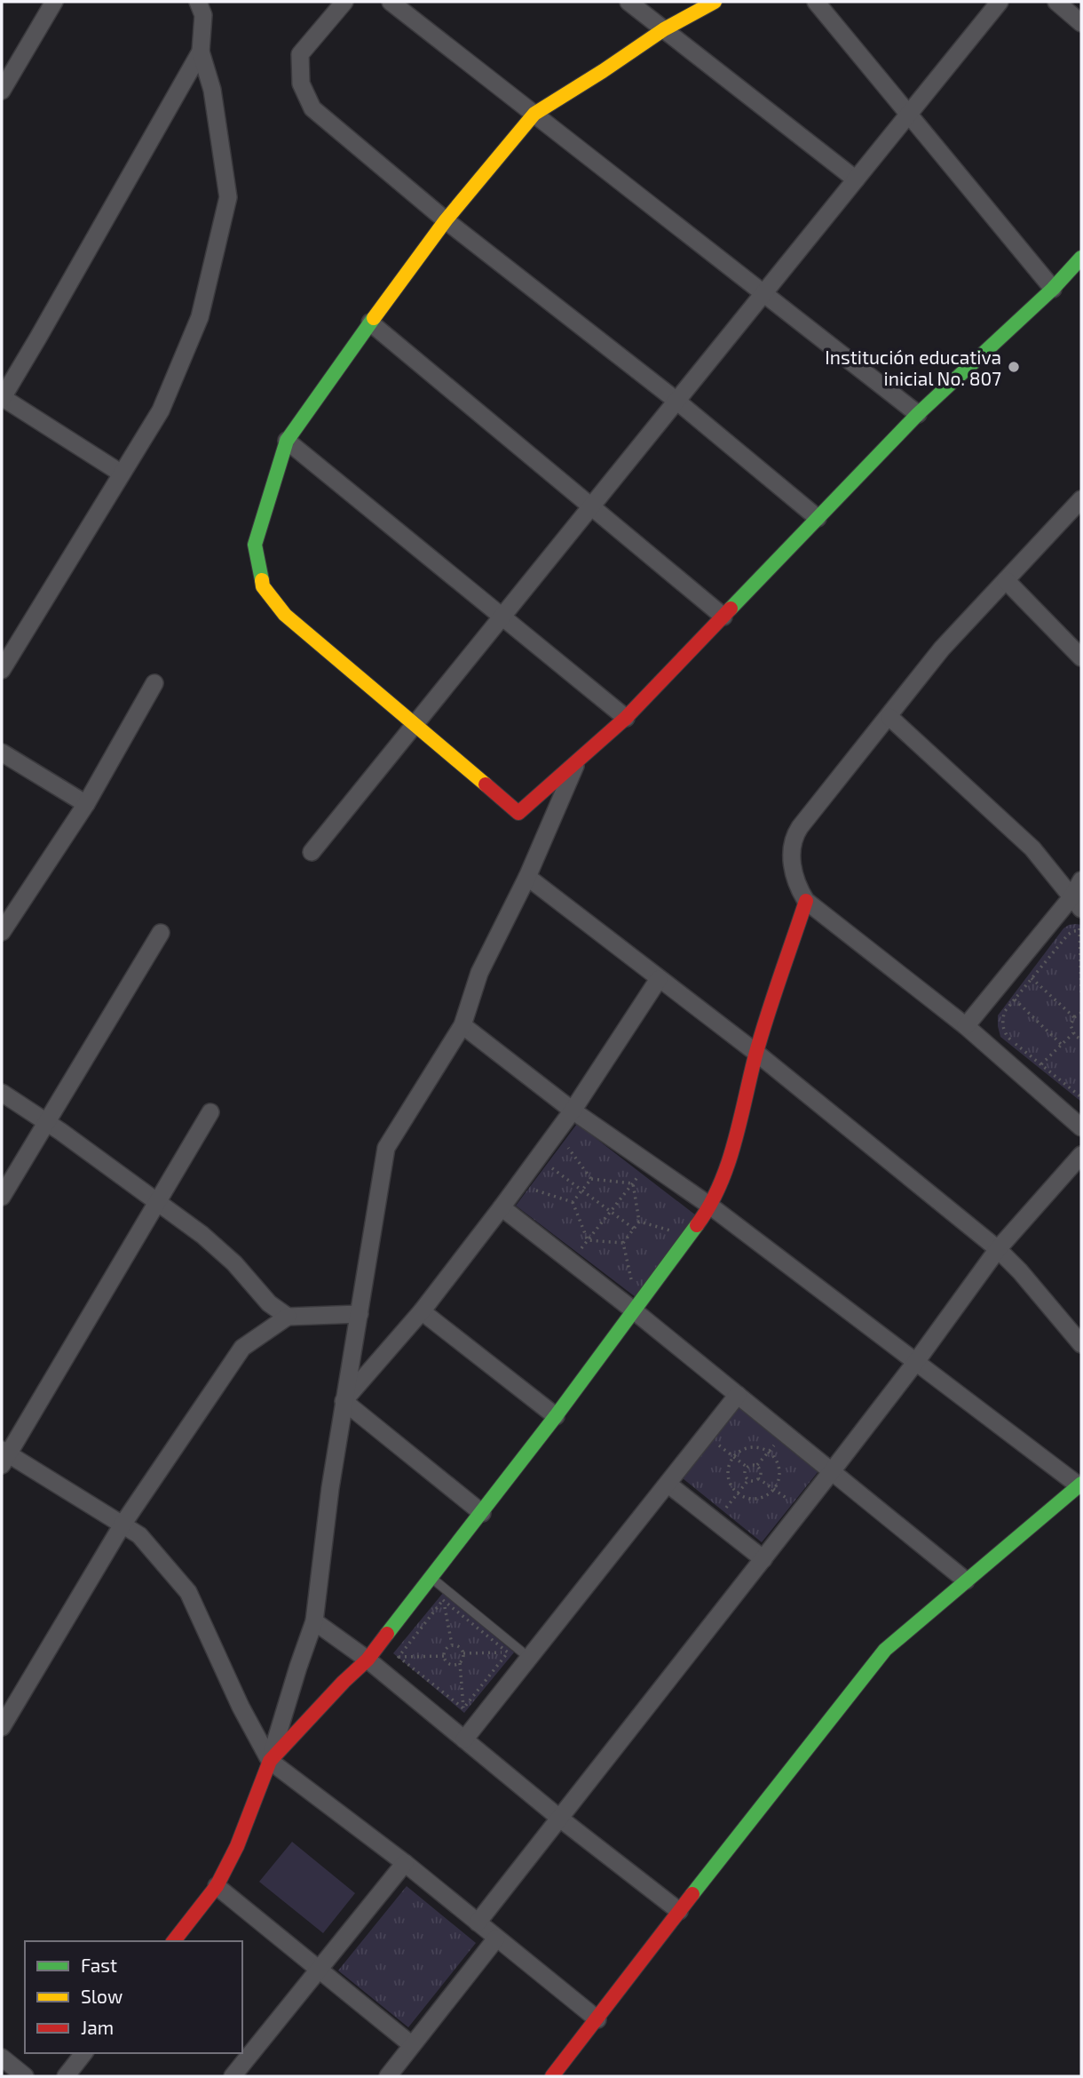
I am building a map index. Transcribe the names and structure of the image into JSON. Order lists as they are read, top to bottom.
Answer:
{
  "places": ["Institución educativa inicial No. 807"],
  "legend": ["Fast", "Slow", "Jam"]
}
